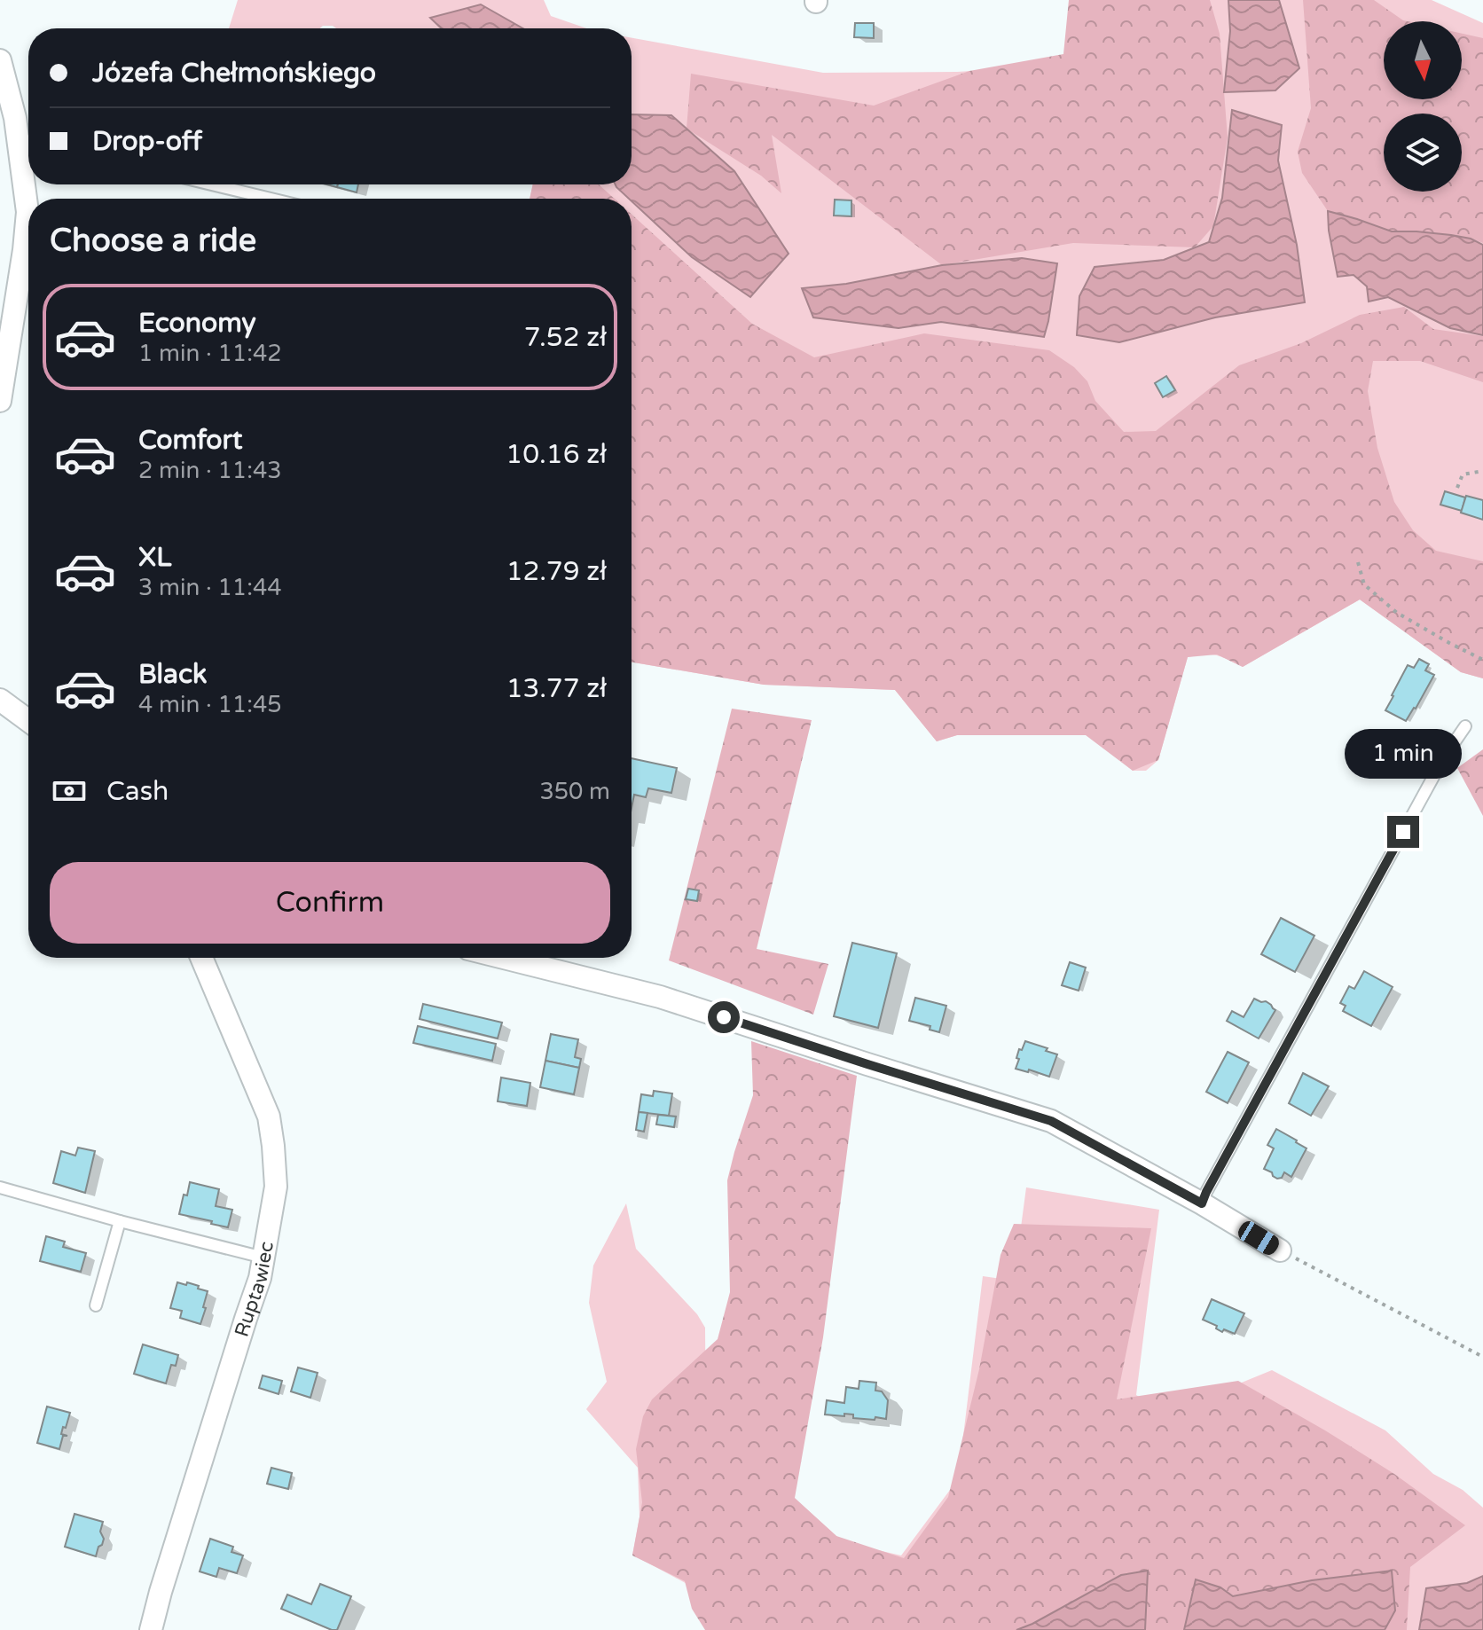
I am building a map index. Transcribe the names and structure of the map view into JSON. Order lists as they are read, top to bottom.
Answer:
{
  "streets": {
    "street": ["Ruptawiec"]
  },
  "north": "bottom",
  "page": {
    "banner": ["Józefa Chełmońskiego", "Drop-off"],
    "heading": "Choose a ride",
    "list": [
      {
        "name": "Economy",
        "note": "1 min · 11:42",
        "value": "7.52 zł"
      },
      {
        "name": "Comfort",
        "note": "2 min · 11:43",
        "value": "10.16 zł"
      },
      {
        "name": "XL",
        "note": "3 min · 11:44",
        "value": "12.79 zł"
      },
      {
        "name": "Black",
        "note": "4 min · 11:45",
        "value": "13.77 zł"
      }
    ],
    "bubble": "1 min",
    "pay": ["Cash", "350 m"],
    "buttons": "Confirm"
  }
}
